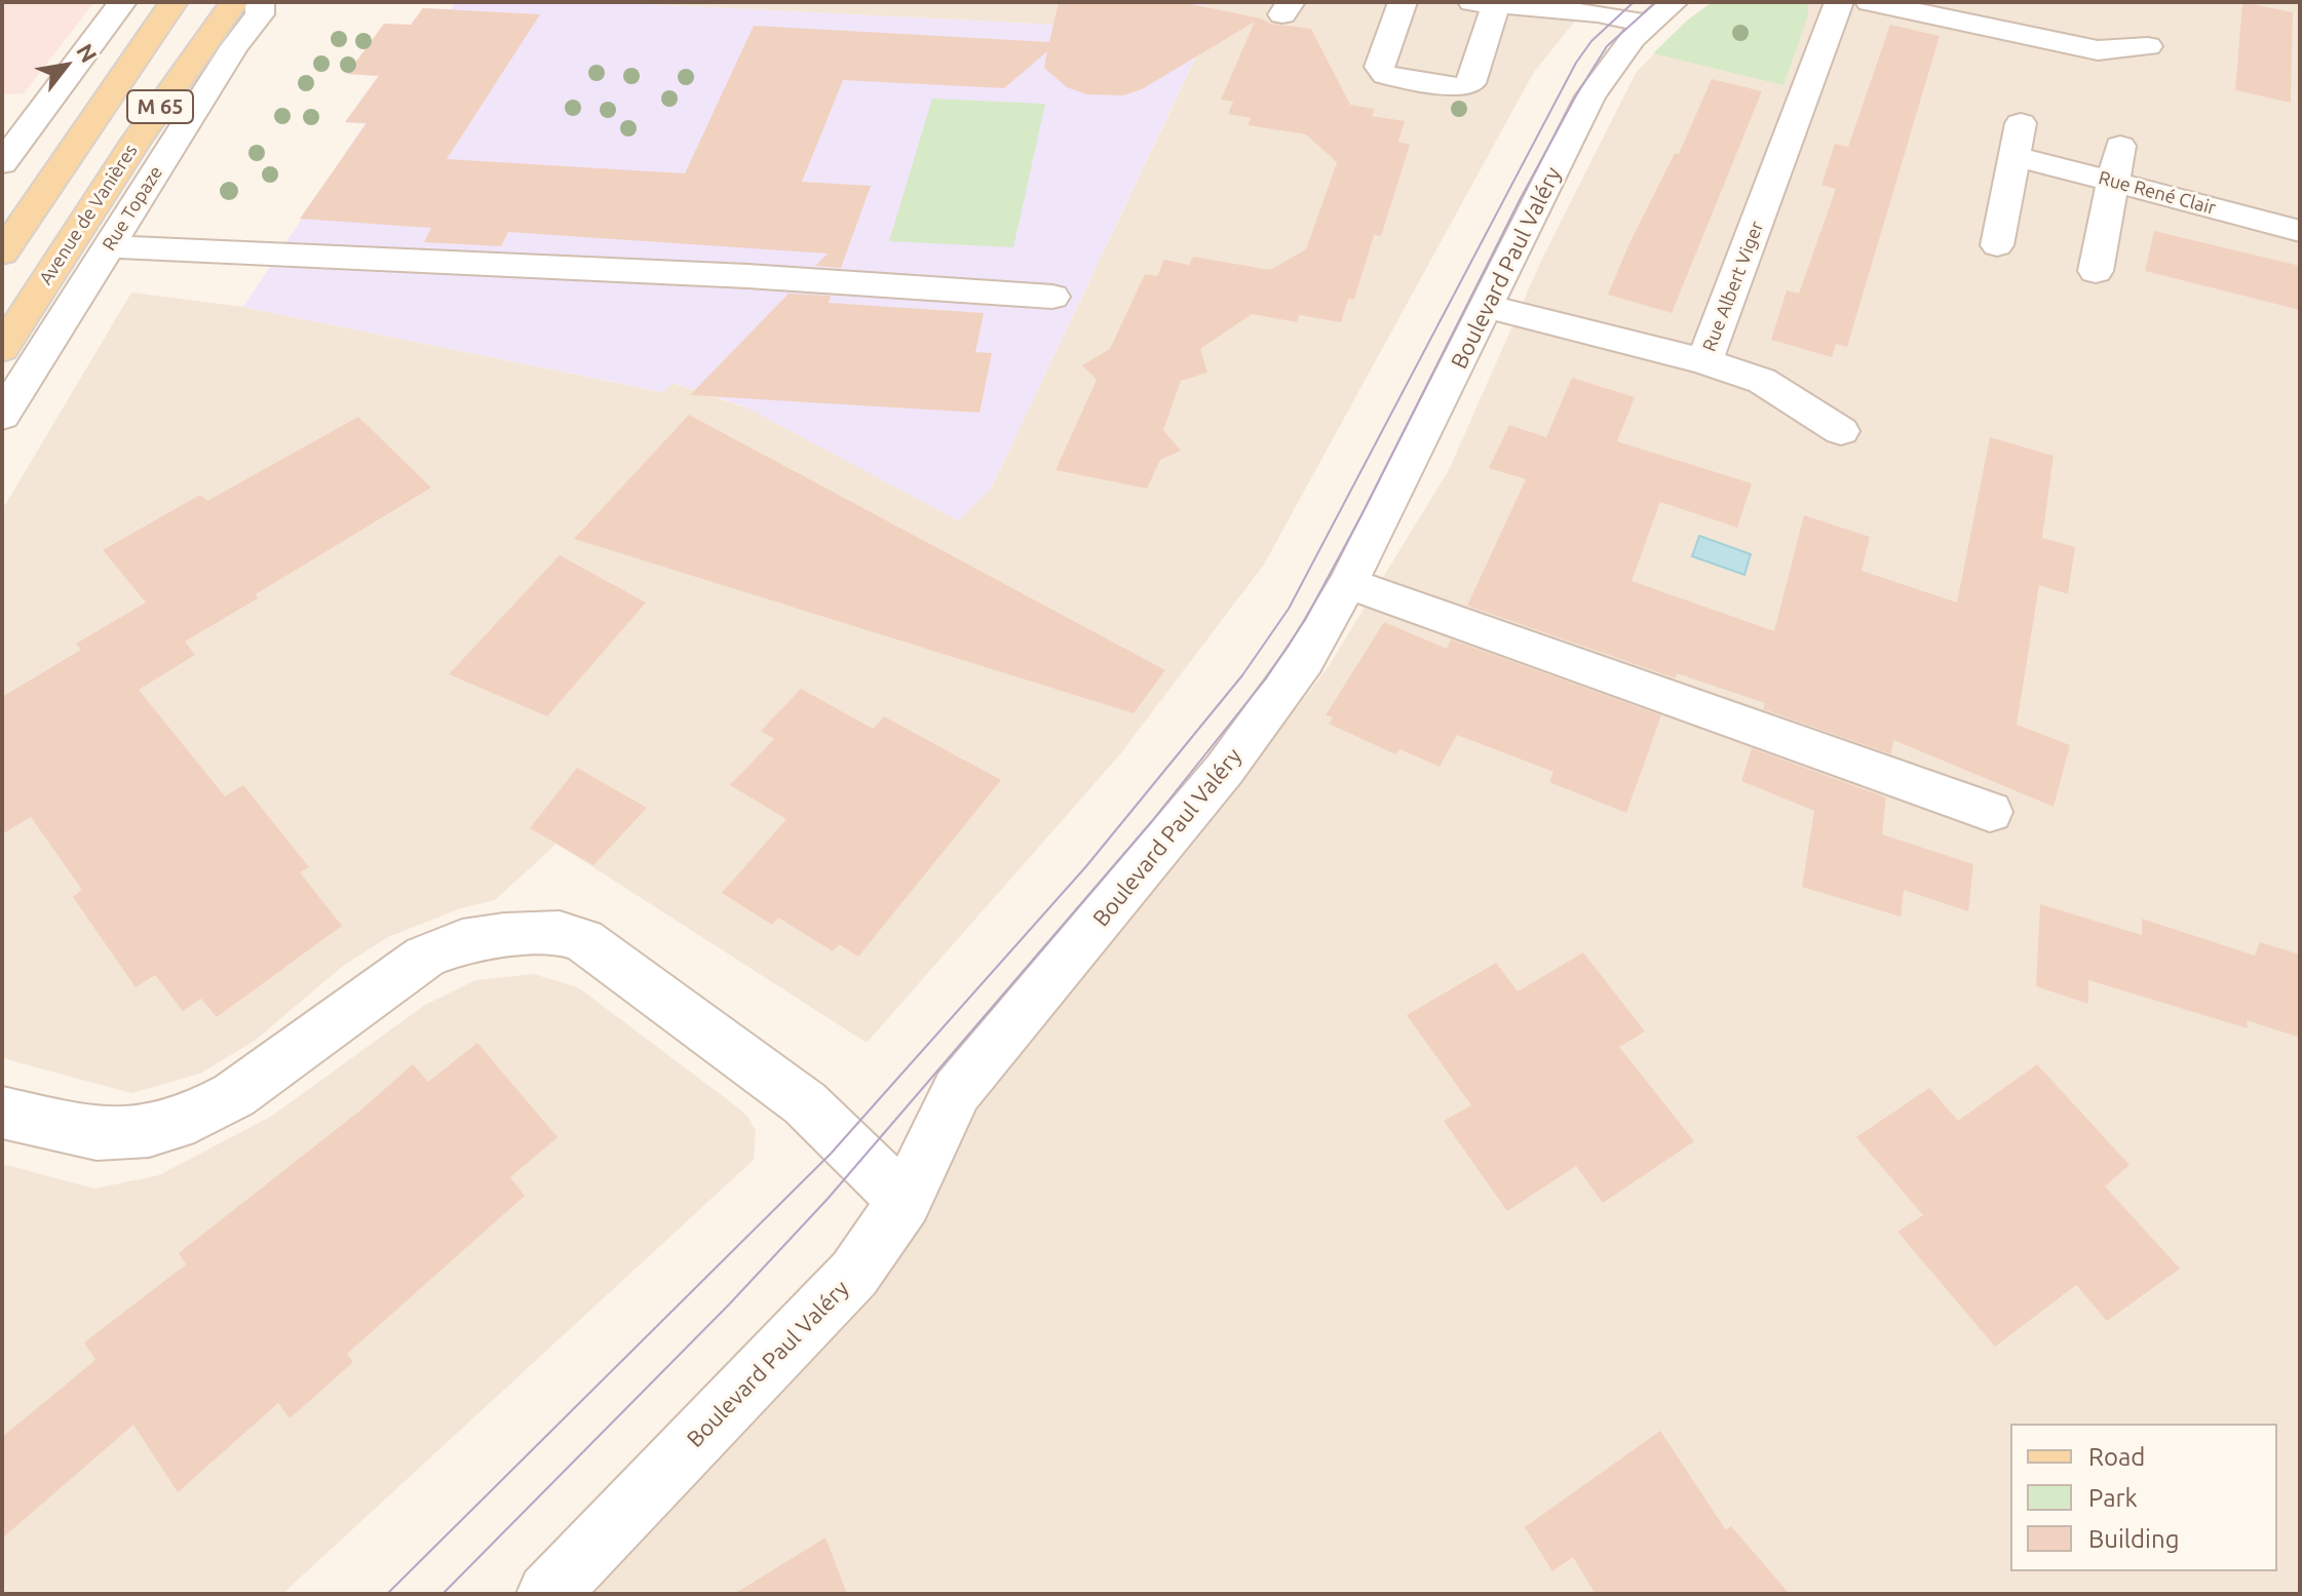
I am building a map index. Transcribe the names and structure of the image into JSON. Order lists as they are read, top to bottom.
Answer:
{
  "streets": {
    "main road": ["M 65", "Avenue de Vanières"],
    "street": [
      "Rue René Clair",
      "Rue Topaze",
      "Boulevard Paul Valéry",
      "Rue Albert Viger"
    ]
  },
  "crossings": [
    ["Boulevard Paul Valéry", "Rue Albert Viger"]
  ],
  "legend": ["Road", "Park", "Building"],
  "north": "top right"
}
